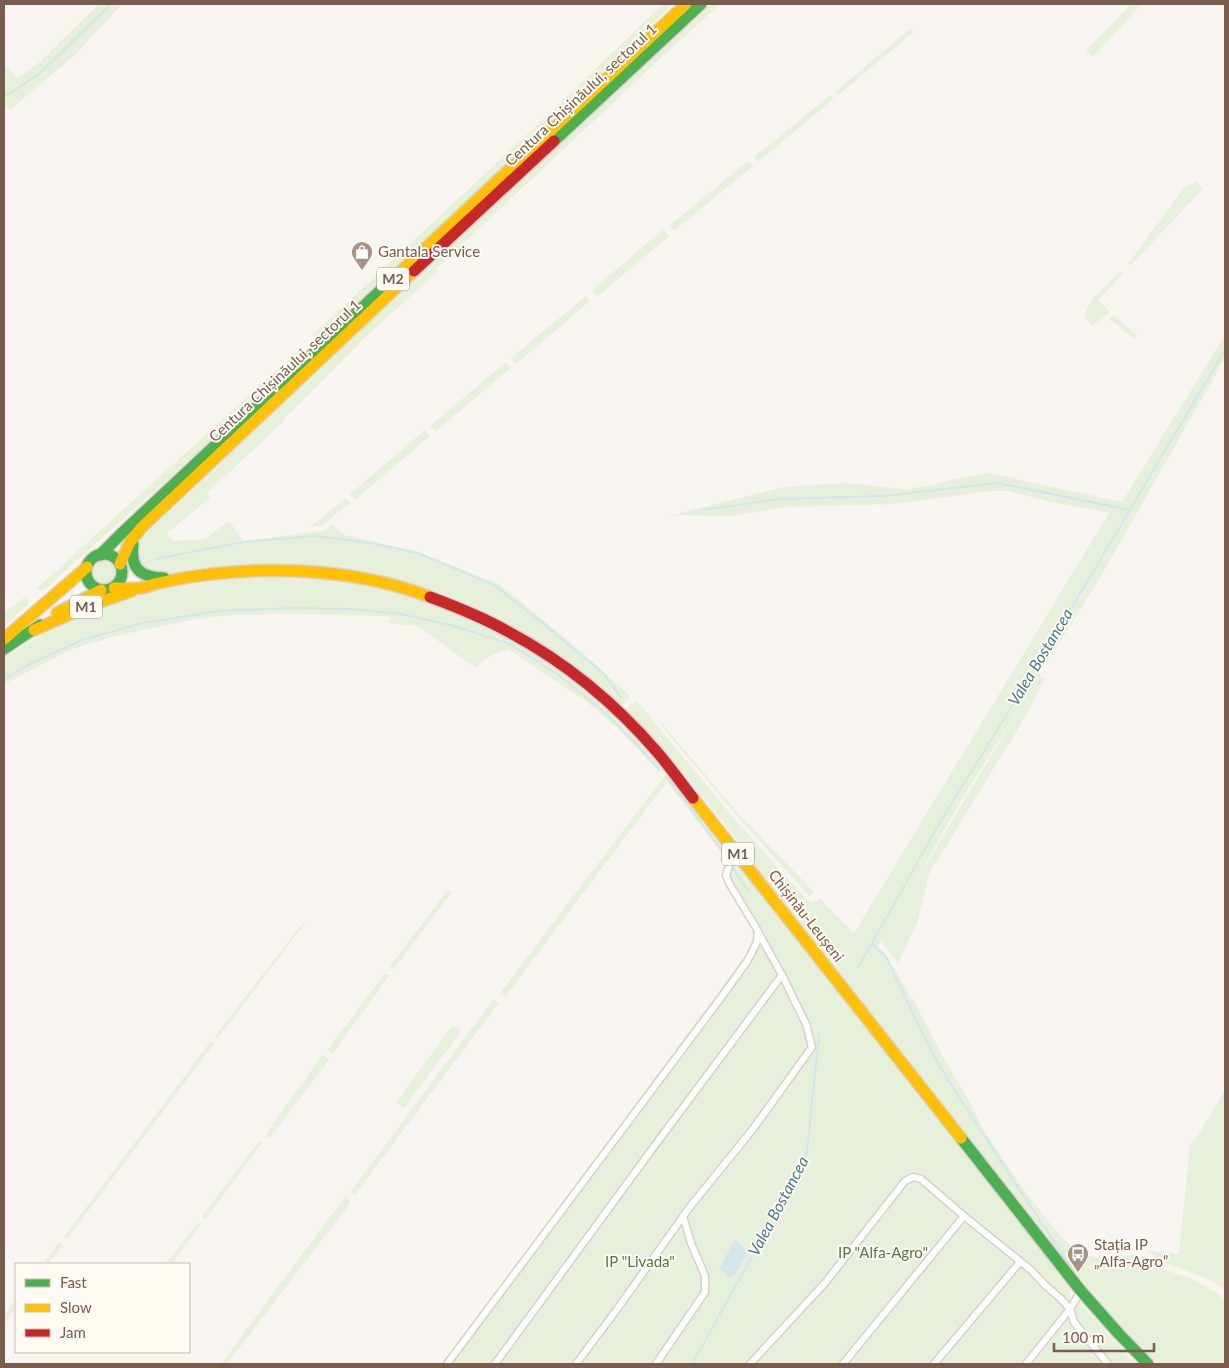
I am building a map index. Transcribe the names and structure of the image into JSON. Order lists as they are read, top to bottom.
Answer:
{
  "streets": {
    "highway": [
      "Centura Chișinăului, sectorul 1",
      "M2",
      "M1",
      "Chișinău-Leușeni"
    ]
  },
  "crossings": [
    ["Centura Chișinăului, sectorul 1", "M1"],
    ["M1", "Chișinău-Leușeni"]
  ],
  "water": ["Valea Bostancea"],
  "parks": ["IP \"Alfa-Agro\"", "IP \"Livada\""],
  "places": {
    "shop": ["Gantala Service"],
    "bus stop": ["Stația IP „Alfa-Agro”"]
  },
  "legend": ["Fast", "Slow", "Jam"],
  "scale_bar": "100 m"
}
